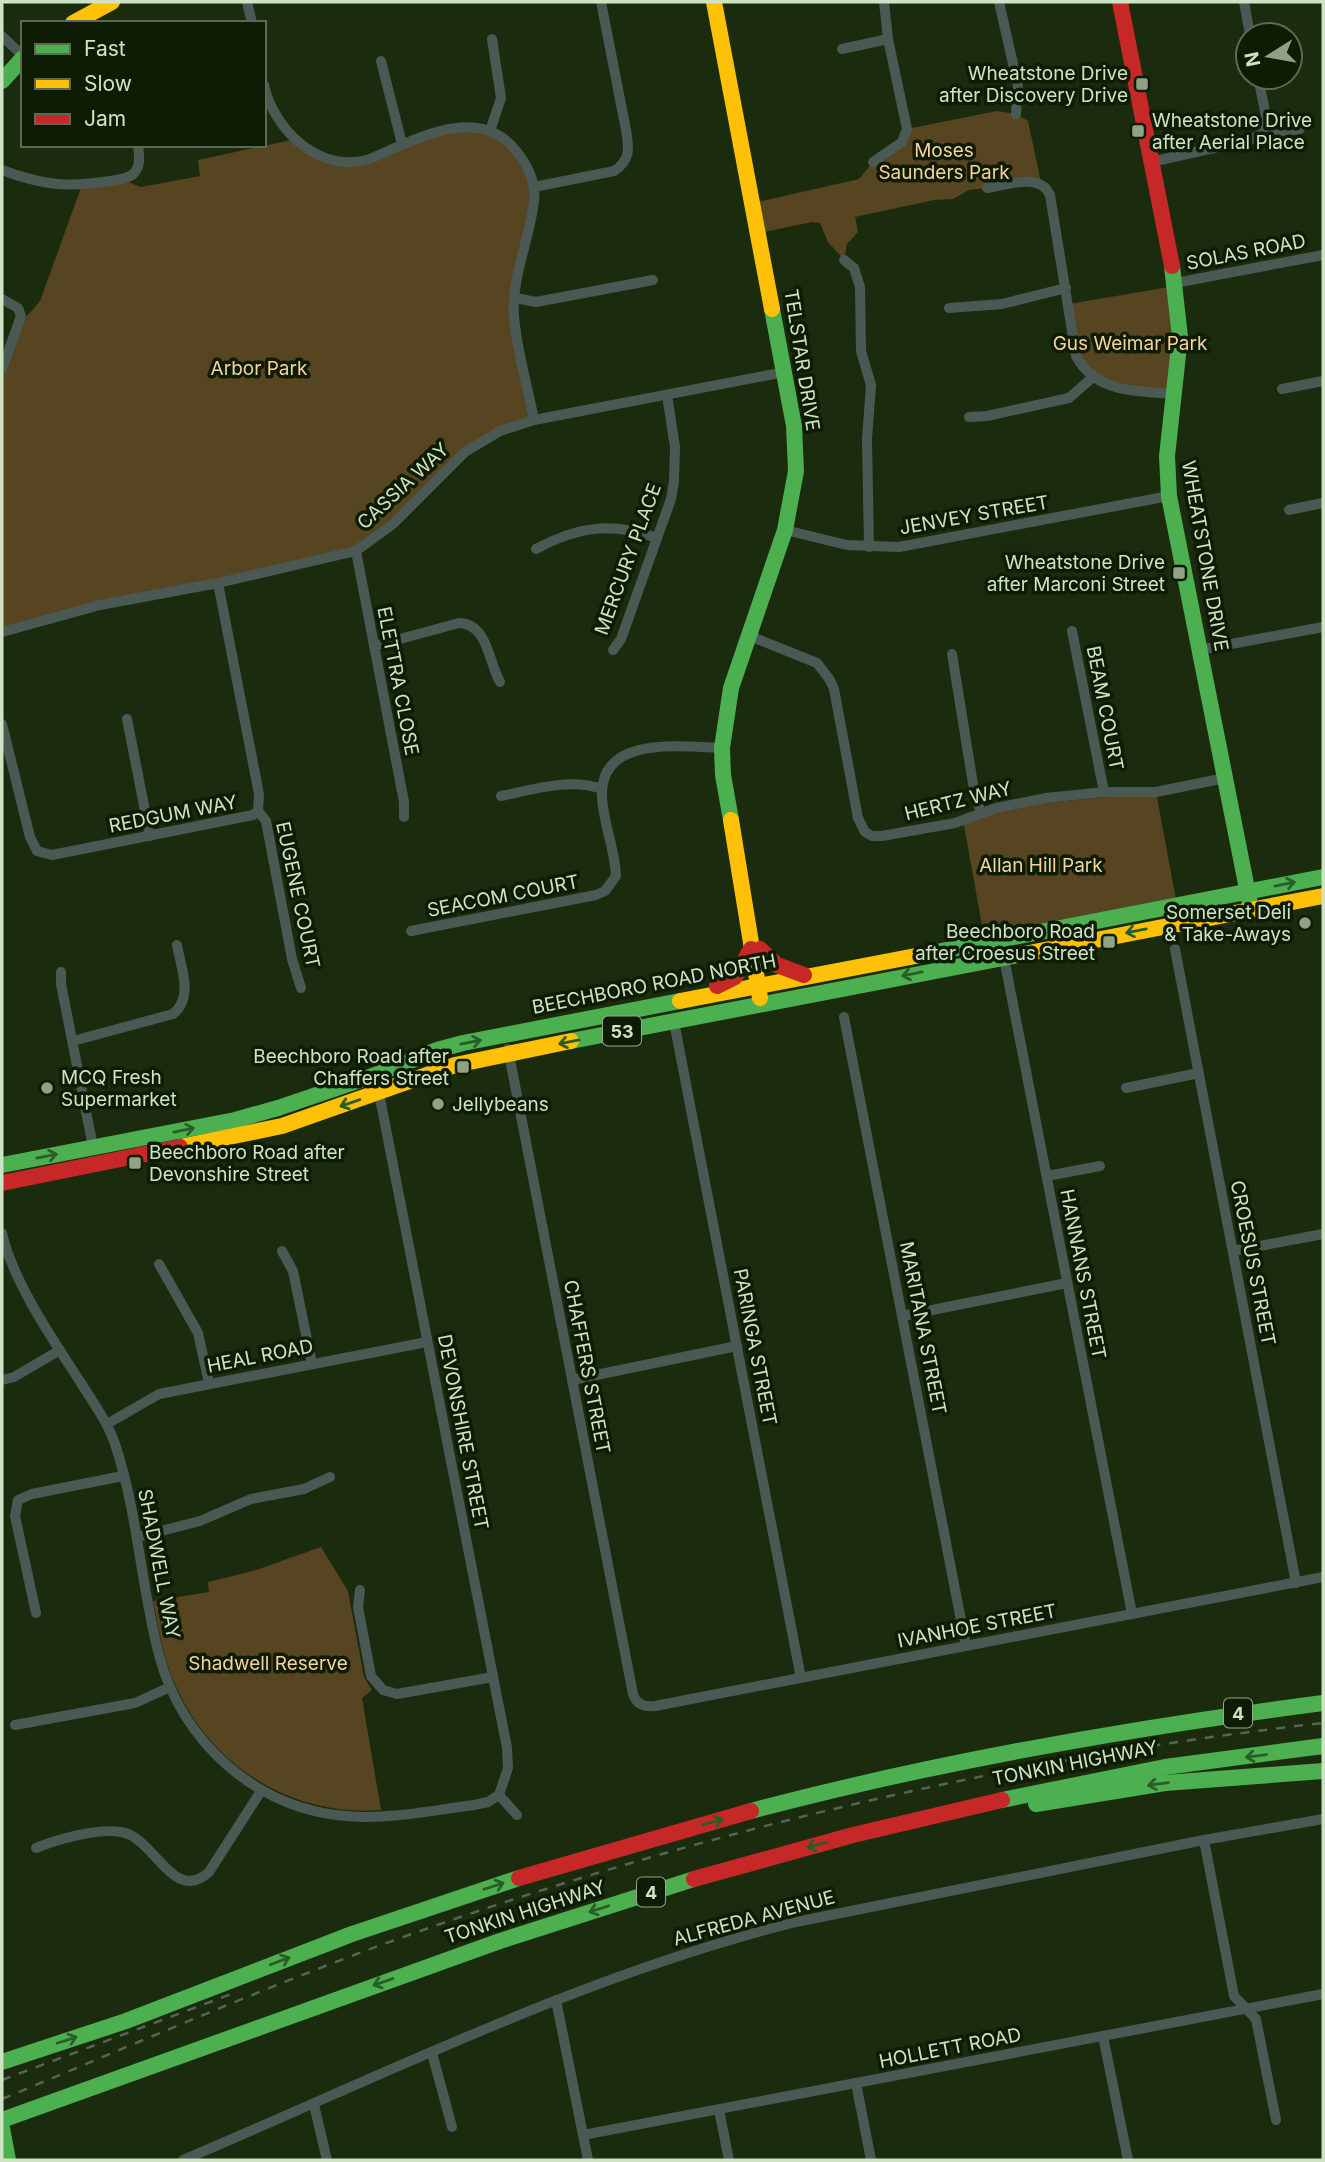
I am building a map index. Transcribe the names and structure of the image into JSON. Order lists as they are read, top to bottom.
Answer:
{
  "streets": {
    "main road": [
      "TELSTAR DRIVE",
      "WHEATSTONE DRIVE",
      "BEECHBORO ROAD NORTH",
      "53",
      "4",
      "TONKIN HIGHWAY"
    ],
    "street": [
      "SOLAS ROAD",
      "CASSIA WAY",
      "JENVEY STREET",
      "MERCURY PLACE",
      "ELETTRA CLOSE",
      "BEAM COURT",
      "HERTZ WAY",
      "REDGUM WAY",
      "EUGENE COURT",
      "SEACOM COURT",
      "CROESUS STREET",
      "HANNANS STREET",
      "MARITANA STREET",
      "PARINGA STREET",
      "HEAL ROAD",
      "CHAFFERS STREET",
      "DEVONSHIRE STREET",
      "SHADWELL WAY",
      "IVANHOE STREET",
      "ALFREDA AVENUE",
      "HOLLETT ROAD"
    ]
  },
  "crossings": [
    ["SOLAS ROAD", "WHEATSTONE DRIVE"],
    ["TELSTAR DRIVE", "CASSIA WAY"],
    ["TELSTAR DRIVE", "JENVEY STREET"],
    ["TELSTAR DRIVE", "HERTZ WAY"],
    ["TELSTAR DRIVE", "BEECHBORO ROAD NORTH"],
    ["CASSIA WAY", "MERCURY PLACE"],
    ["CASSIA WAY", "ELETTRA CLOSE"],
    ["CASSIA WAY", "REDGUM WAY"],
    ["JENVEY STREET", "WHEATSTONE DRIVE"],
    ["WHEATSTONE DRIVE", "HERTZ WAY"],
    ["WHEATSTONE DRIVE", "BEECHBORO ROAD NORTH"],
    ["BEAM COURT", "HERTZ WAY"],
    ["REDGUM WAY", "EUGENE COURT"],
    ["BEECHBORO ROAD NORTH", "HANNANS STREET"],
    ["BEECHBORO ROAD NORTH", "PARINGA STREET"],
    ["BEECHBORO ROAD NORTH", "CHAFFERS STREET"],
    ["BEECHBORO ROAD NORTH", "DEVONSHIRE STREET"],
    ["CROESUS STREET", "IVANHOE STREET"],
    ["HANNANS STREET", "IVANHOE STREET"],
    ["MARITANA STREET", "IVANHOE STREET"],
    ["PARINGA STREET", "IVANHOE STREET"],
    ["HEAL ROAD", "DEVONSHIRE STREET"],
    ["HEAL ROAD", "SHADWELL WAY"],
    ["CHAFFERS STREET", "IVANHOE STREET"],
    ["DEVONSHIRE STREET", "SHADWELL WAY"]
  ],
  "parks": [
    "Moses Saunders Park",
    "Gus Weimar Park",
    "Arbor Park",
    "Allan Hill Park",
    "Shadwell Reserve"
  ],
  "places": {
    "transit": [
      "Wheatstone Drive after Discovery Drive",
      "Wheatstone Drive after Aerial Place",
      "Wheatstone Drive after Marconi Street",
      "Beechboro Road after Croesus Street",
      "Beechboro Road after Chaffers Street",
      "Beechboro Road after Devonshire Street"
    ],
    "other": ["Somerset Deli & Take-Aways", "MCQ Fresh Supermarket", "Jellybeans"]
  },
  "legend": ["Fast", "Slow", "Jam"],
  "north": "left"
}
